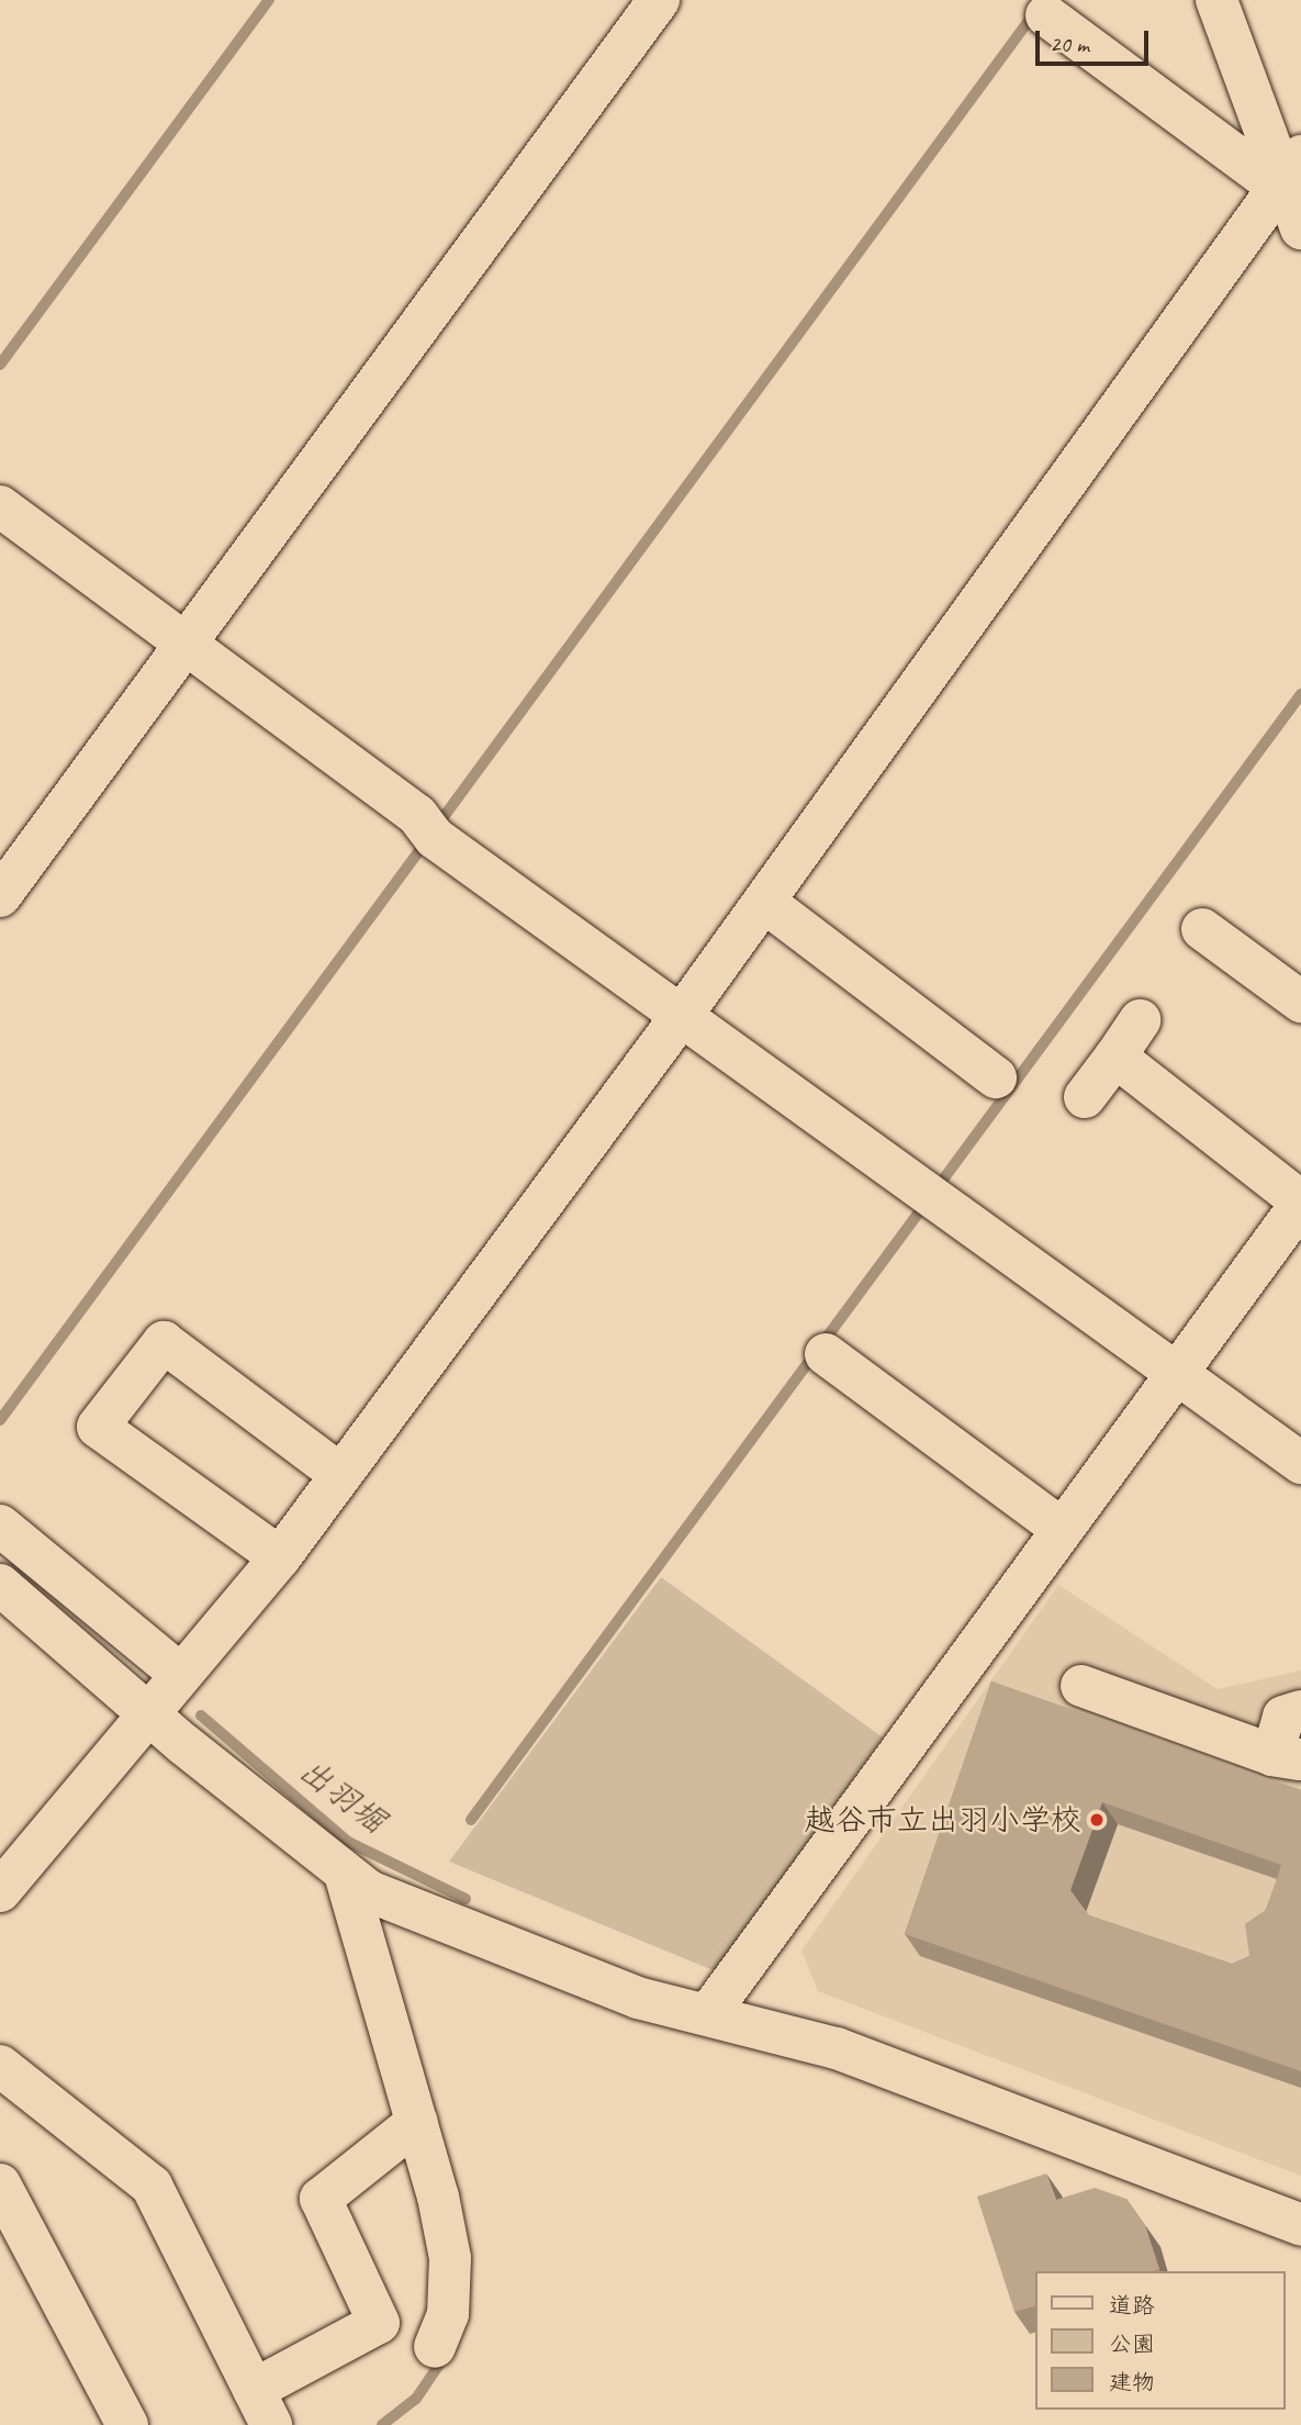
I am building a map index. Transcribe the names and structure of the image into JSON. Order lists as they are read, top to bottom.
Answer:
{
  "water": ["出羽堀"],
  "places": ["越谷市立出羽小学校"],
  "legend": ["道路", "公園", "建物"],
  "scale_bar": "20 m"
}
